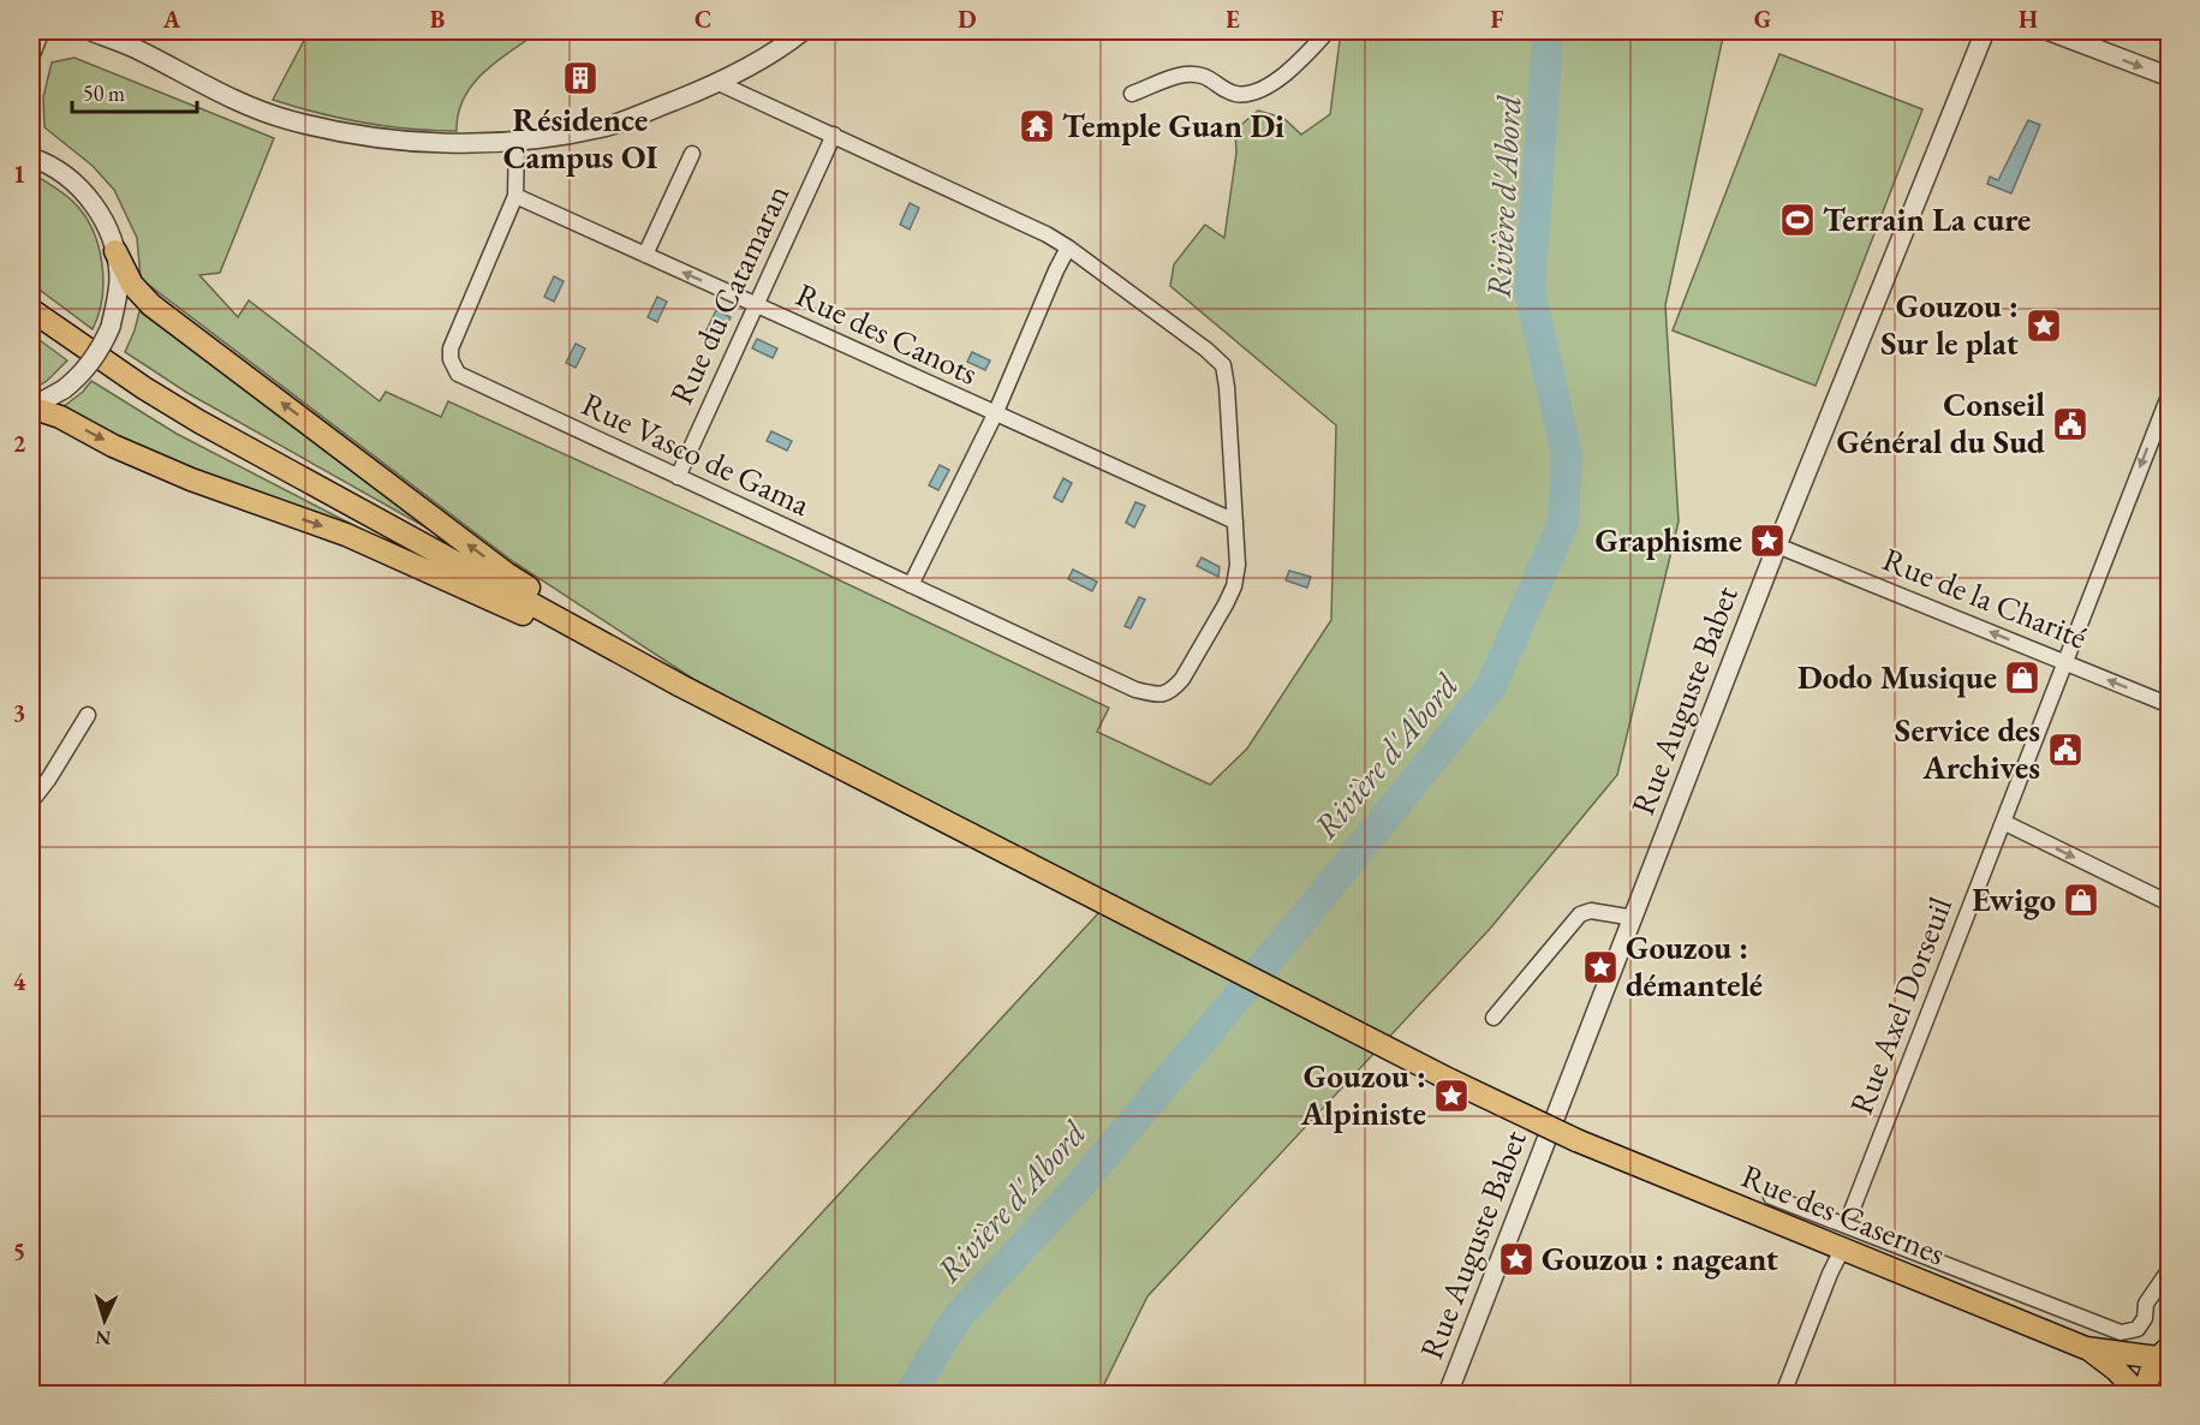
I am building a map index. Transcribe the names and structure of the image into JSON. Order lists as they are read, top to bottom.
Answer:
{
  "streets": {
    "main road": ["Rue des Casernes"],
    "street": [
      "Rue du Catamaran",
      "Rue des Canots",
      "Rue Vasco de Gama",
      "Rue de la Charité",
      "Rue Auguste Babet",
      "Rue Axel Dorseuil"
    ]
  },
  "crossings": [
    ["Rue du Catamaran", "Rue des Canots"],
    ["Rue du Catamaran", "Rue Vasco de Gama"],
    ["Rue des Canots", "Rue Vasco de Gama"],
    ["Rue de la Charité", "Rue Auguste Babet"],
    ["Rue de la Charité", "Rue Axel Dorseuil"]
  ],
  "one_way": ["Rue de la Charité"],
  "water": ["Rivière d'Abord"],
  "places": {
    "building": ["Résidence Campus OI"],
    "temple": ["Temple Guan Di"],
    "sports": ["Terrain La cure"],
    "place": [
      "Gouzou : Sur le plat",
      "Graphisme",
      "Gouzou : démantelé",
      "Gouzou : Alpiniste",
      "Gouzou : nageant"
    ],
    "public building": ["Conseil Général du Sud", "Service des Archives"],
    "shop": ["Dodo Musique", "Ewigo"]
  },
  "scale_bar": "50 m",
  "north": "bottom",
  "grid": {
    "columns": [
      "A",
      "B",
      "C",
      "D",
      "E",
      "F",
      "G",
      "H"
    ],
    "rows": [
      "1",
      "2",
      "3",
      "4",
      "5"
    ]
  }
}
